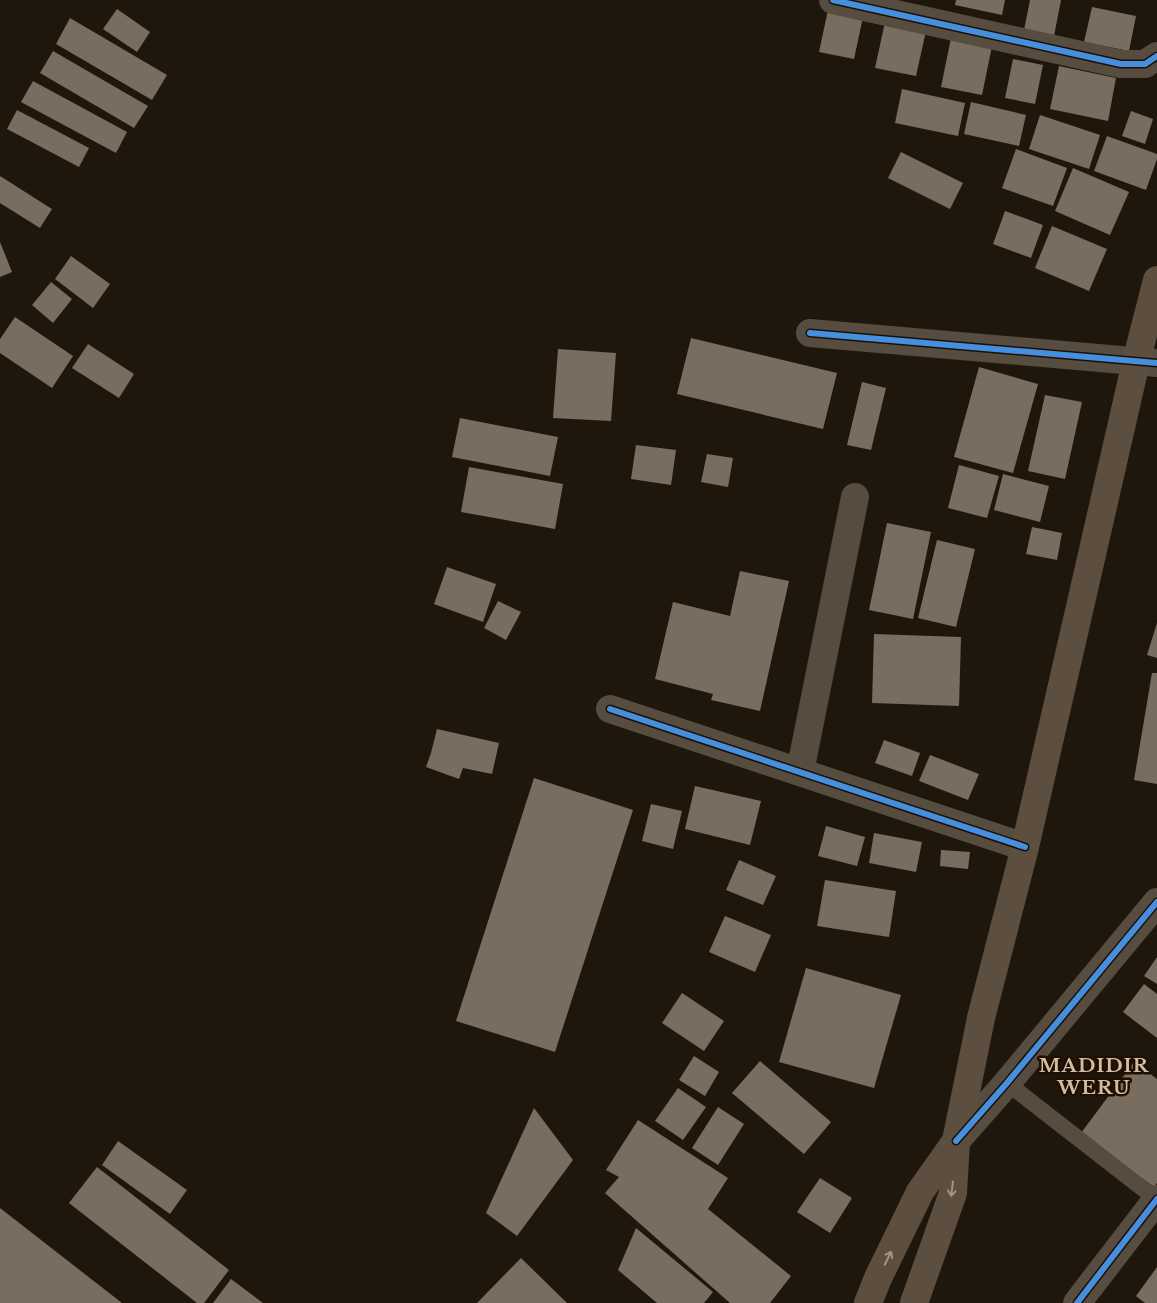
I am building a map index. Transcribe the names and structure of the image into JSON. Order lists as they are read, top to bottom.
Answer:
{
  "districts": ["MADIDIR WERU"]
}
